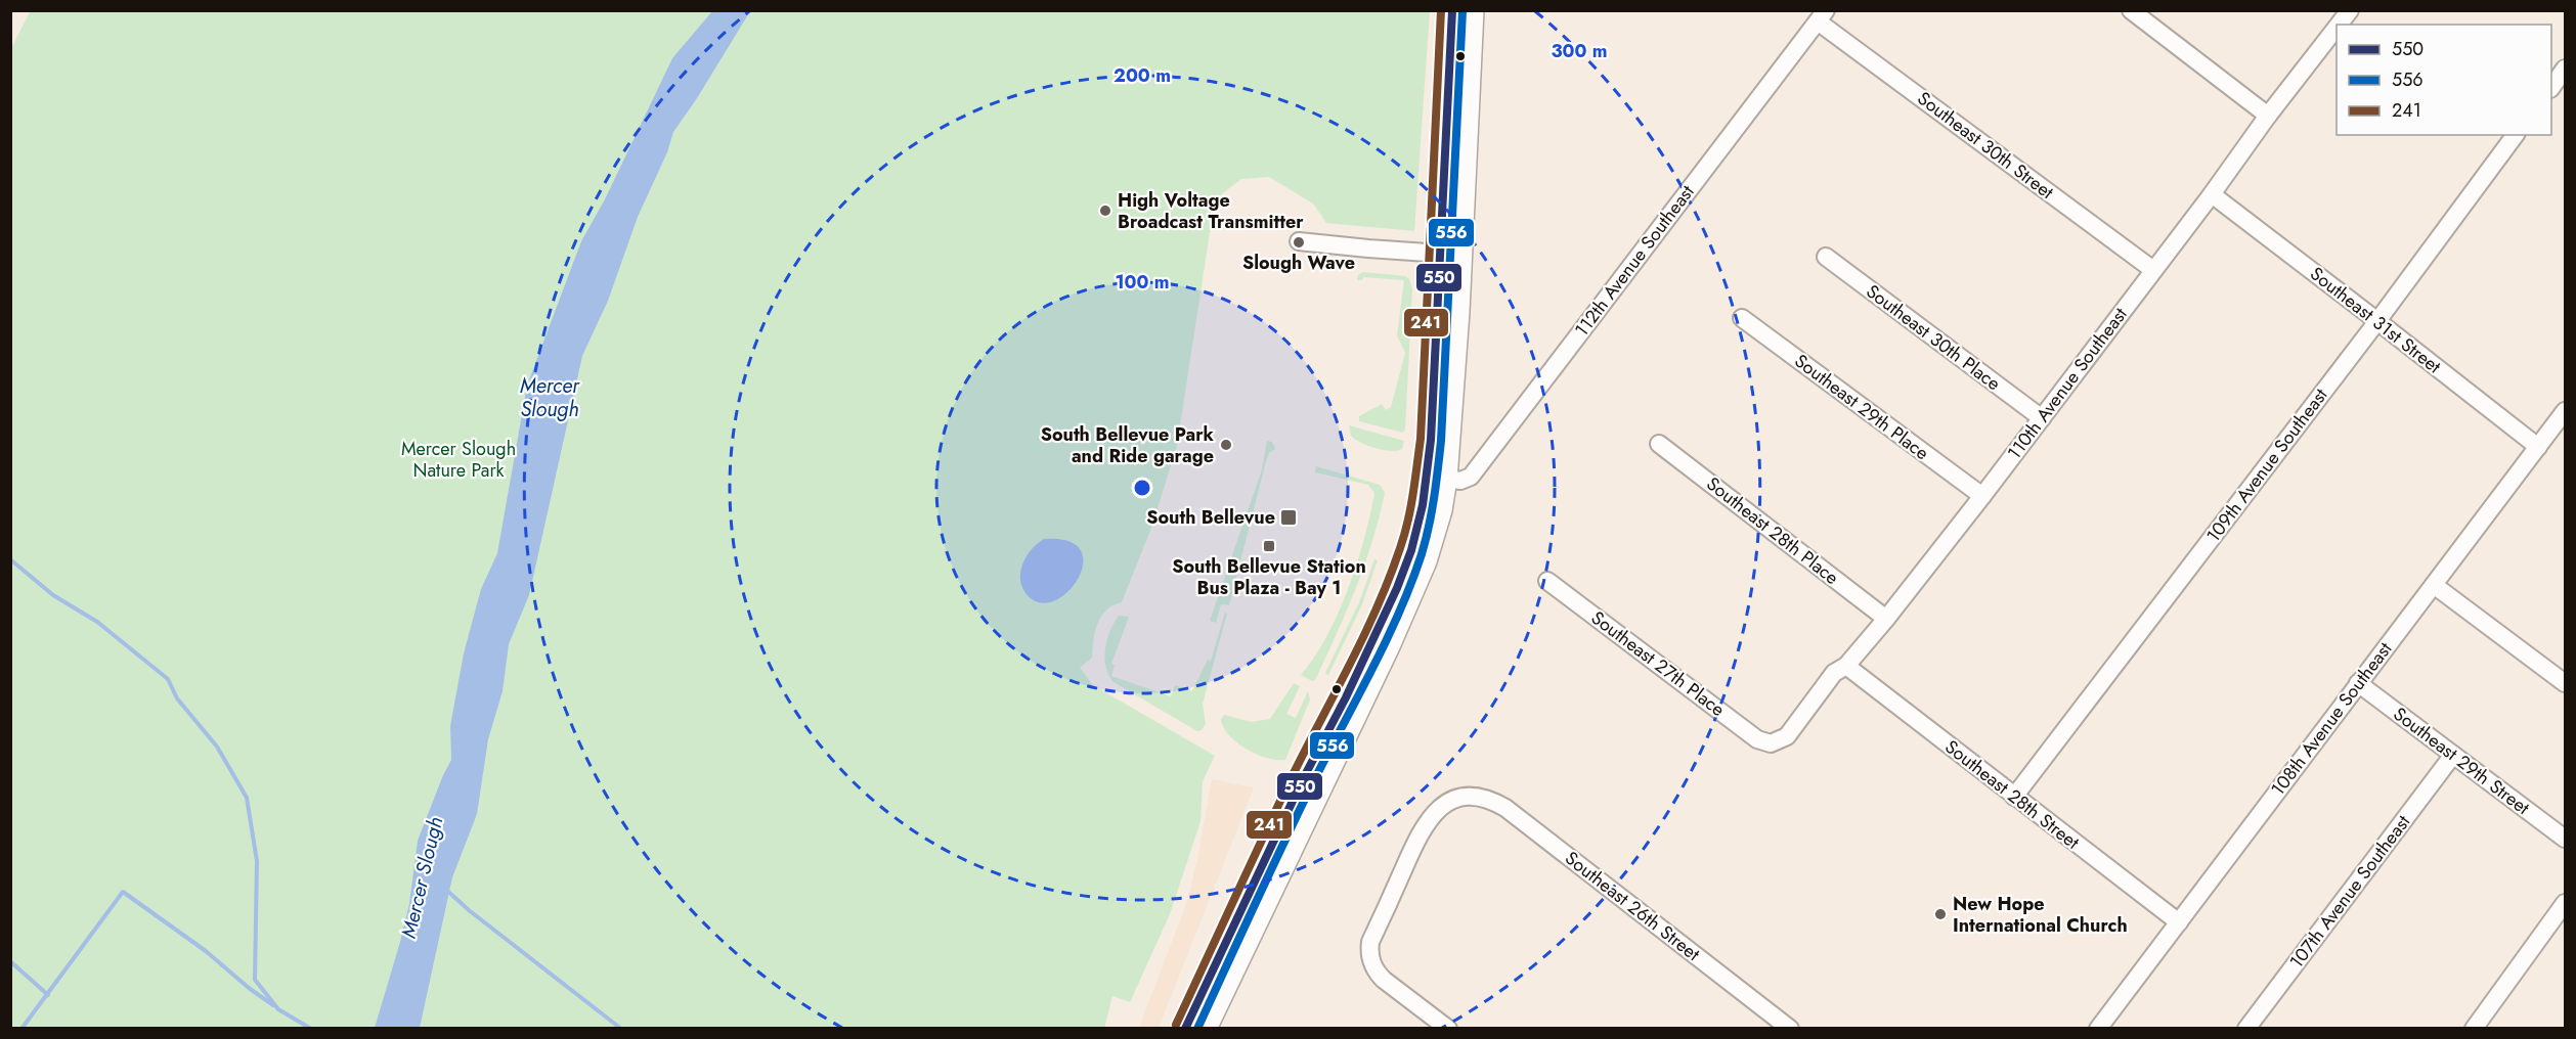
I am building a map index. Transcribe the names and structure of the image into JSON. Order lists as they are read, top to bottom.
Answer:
{
  "streets": {
    "street": [
      "Southeast 30th Street",
      "112th Avenue Southeast",
      "Southeast 31st Street",
      "Southeast 30th Place",
      "110th Avenue Southeast",
      "Southeast 29th Place",
      "109th Avenue Southeast",
      "Southeast 28th Place",
      "Southeast 27th Place",
      "108th Avenue Southeast",
      "Southeast 29th Street",
      "Southeast 28th Street",
      "107th Avenue Southeast",
      "Southeast 26th Street"
    ]
  },
  "crossings": [
    ["Southeast 30th Street", "112th Avenue Southeast"],
    ["Southeast 30th Street", "110th Avenue Southeast"],
    ["Southeast 31st Street", "110th Avenue Southeast"],
    ["Southeast 31st Street", "109th Avenue Southeast"],
    ["Southeast 31st Street", "108th Avenue Southeast"],
    ["Southeast 30th Place", "110th Avenue Southeast"],
    ["110th Avenue Southeast", "Southeast 29th Place"],
    ["110th Avenue Southeast", "Southeast 28th Place"],
    ["110th Avenue Southeast", "Southeast 27th Place"],
    ["110th Avenue Southeast", "Southeast 28th Street"],
    ["109th Avenue Southeast", "Southeast 28th Street"],
    ["108th Avenue Southeast", "Southeast 29th Street"],
    ["108th Avenue Southeast", "Southeast 28th Street"],
    ["Southeast 29th Street", "107th Avenue Southeast"]
  ],
  "water": ["Mercer Slough"],
  "parks": ["Mercer Slough Nature Park"],
  "places": {
    "other": [
      "High Voltage Broadcast Transmitter",
      "Slough Wave",
      "South Bellevue Park and Ride garage",
      "New Hope International Church"
    ],
    "transit": ["South Bellevue", "South Bellevue Station Bus Plaza - Bay 1"]
  },
  "lines": ["transit line 550", "transit line 241", "transit line 556"],
  "legend": ["550", "556", "241"],
  "rings": ["300 m", "200 m", "100 m"]
}
